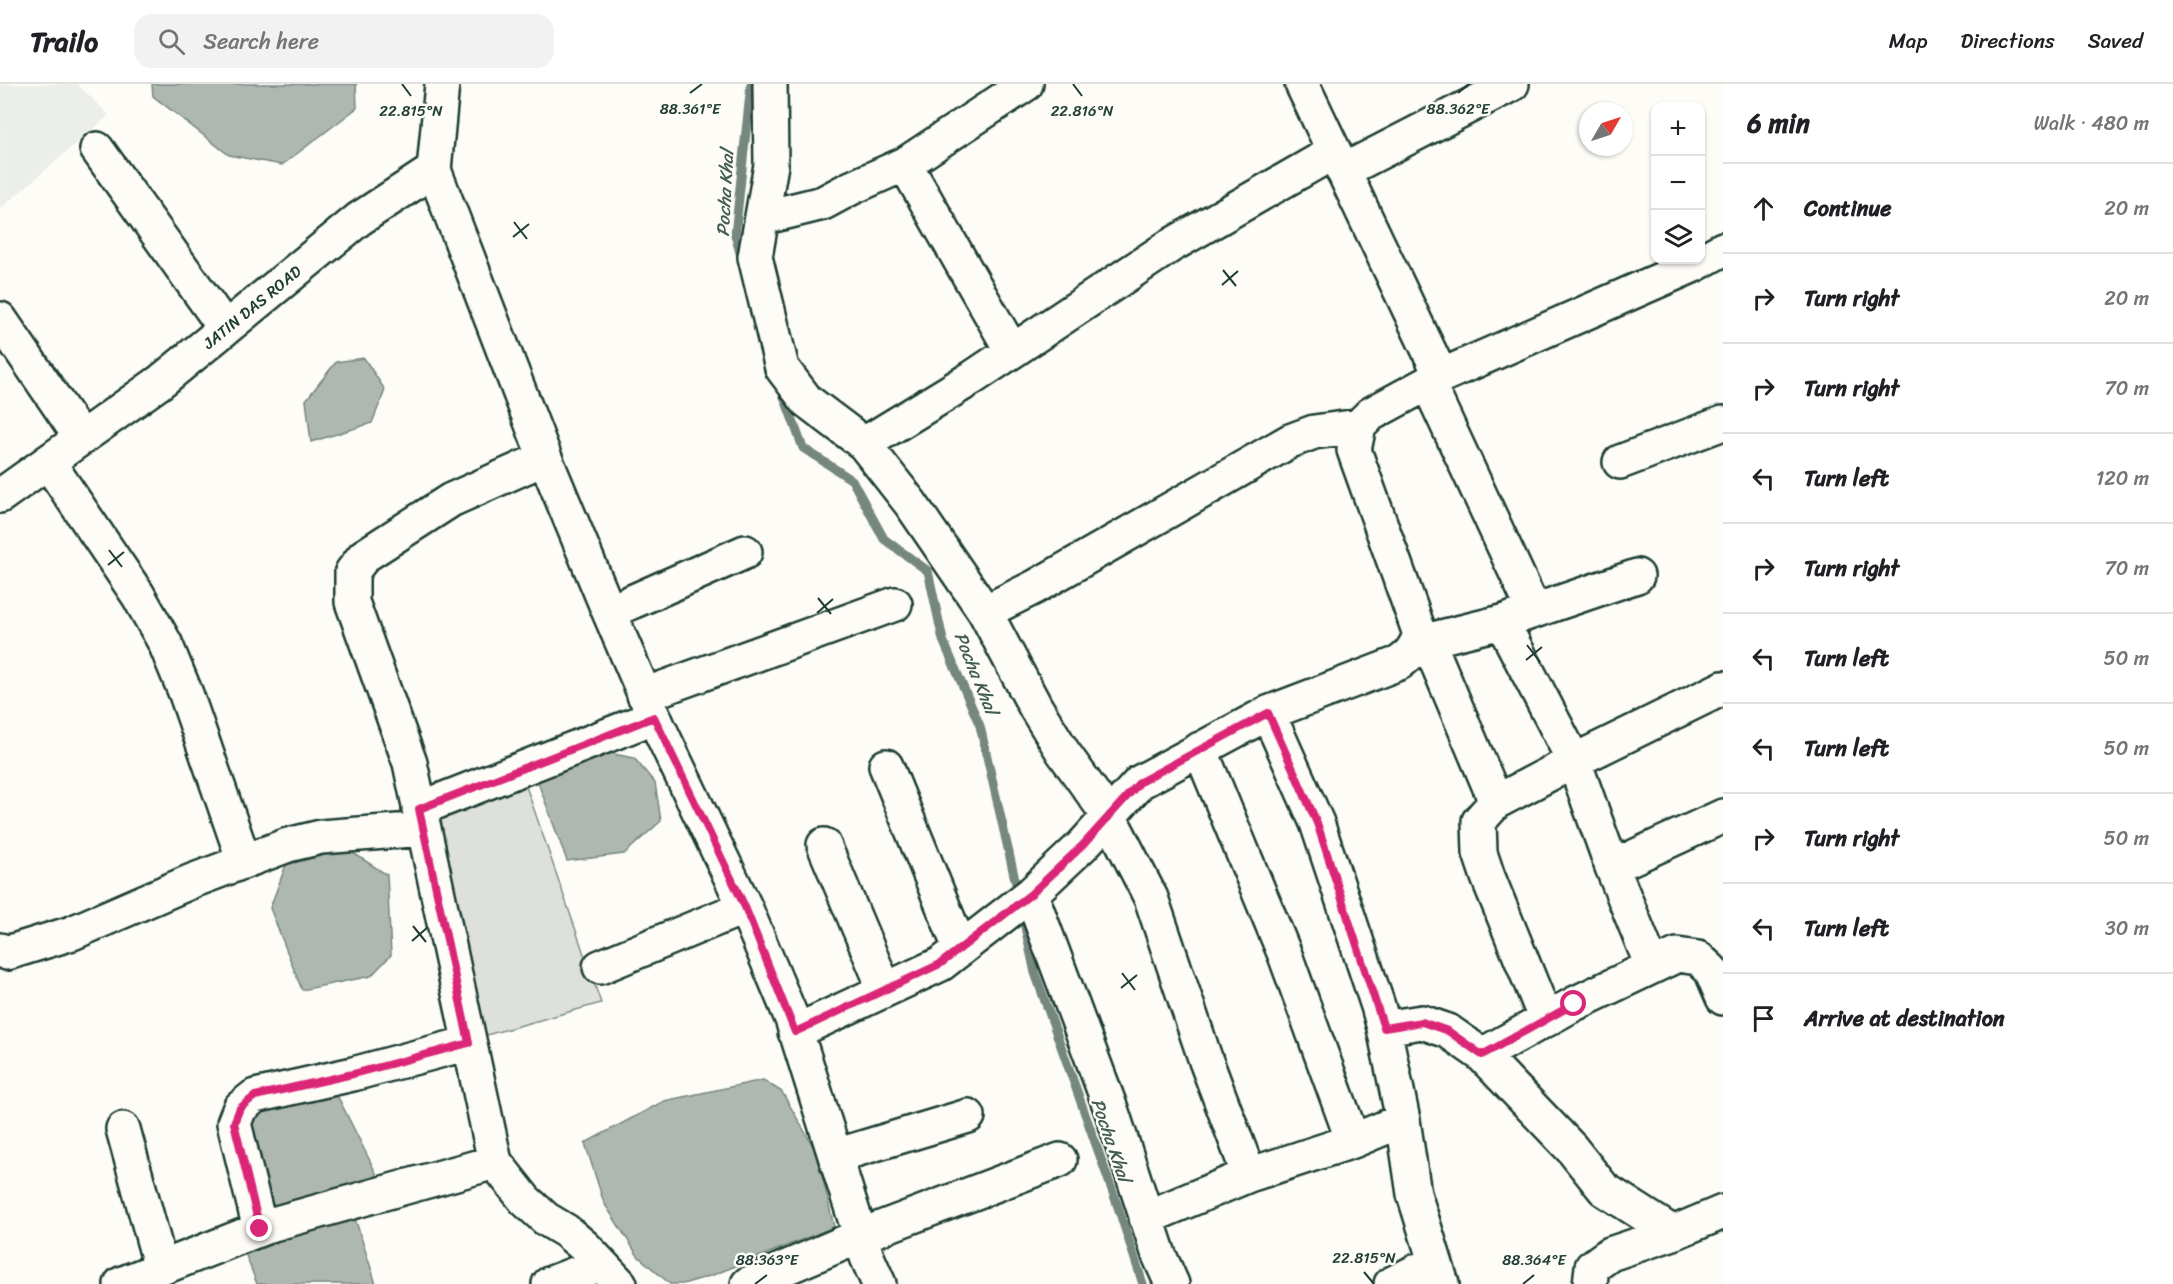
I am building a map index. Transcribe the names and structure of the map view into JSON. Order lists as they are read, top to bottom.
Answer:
{
  "streets": {
    "street": ["JATIN DAS ROAD"]
  },
  "water": ["Pocha Khal"],
  "north": "top right",
  "page": {
    "header": "Trailo",
    "search": "Search here",
    "nav": ["Map", "Directions", "Saved"],
    "heading": ["6 min", "Walk · 480 m"],
    "map_buttons": ["+", "−"],
    "list": [
      ["Continue", "20 m"],
      ["Turn right", "20 m"],
      ["Turn right", "70 m"],
      ["Turn left", "120 m"],
      ["Turn right", "70 m"],
      ["Turn left", "50 m"],
      ["Turn left", "50 m"],
      ["Turn right", "50 m"],
      ["Turn left", "30 m"],
      "Arrive at destination"
    ]
  },
  "coordinates": [
    "88.361°E",
    "88.362°E",
    "22.815°N",
    "22.816°N",
    "88.363°E",
    "88.364°E"
  ]
}
